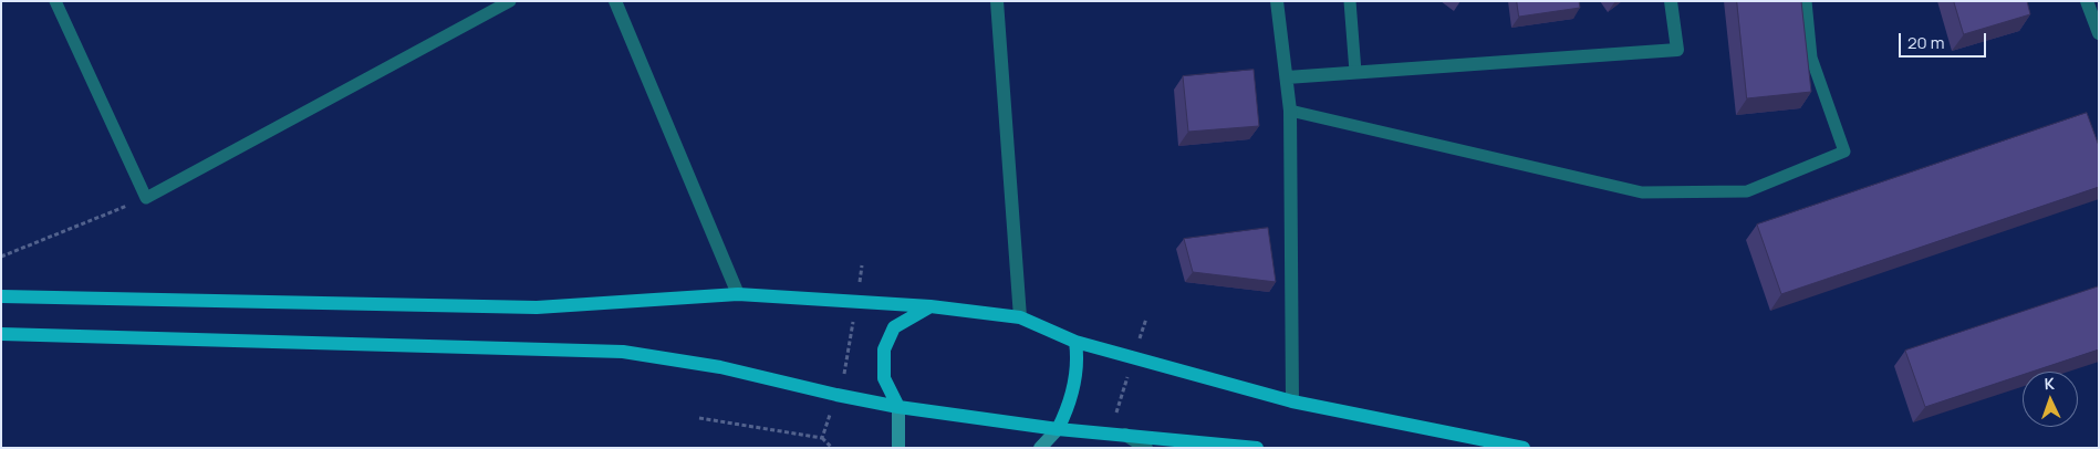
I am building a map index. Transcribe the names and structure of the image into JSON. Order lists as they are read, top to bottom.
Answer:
{
  "scale_bar": "20 m",
  "north": "top"
}
